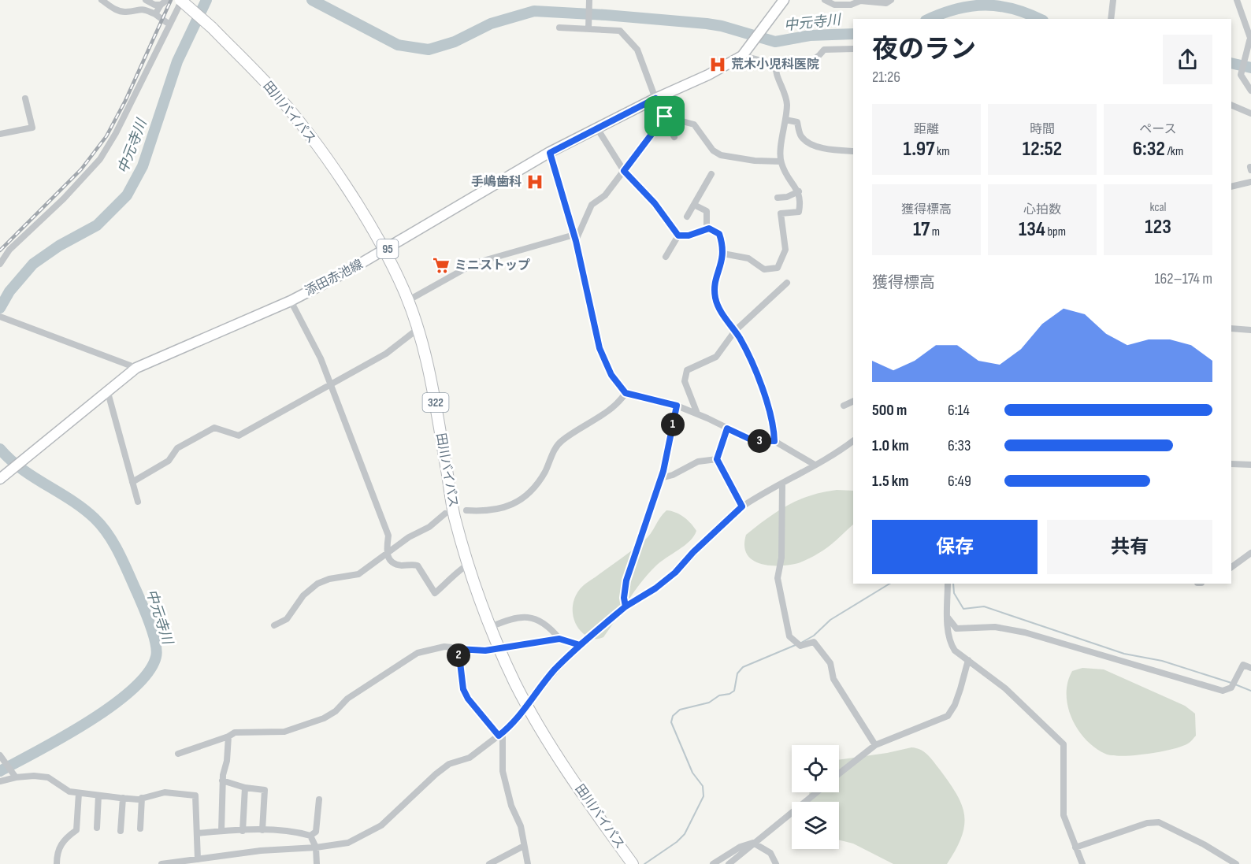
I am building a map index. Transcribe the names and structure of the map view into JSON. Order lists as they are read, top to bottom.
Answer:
{
  "streets": {
    "highway": ["田川バイパス", "322"],
    "main road": ["95", "添田赤池線"]
  },
  "crossings": [
    ["田川バイパス", "添田赤池線"]
  ],
  "water": ["中元寺川"],
  "places": {
    "hospital": ["荒木小児科医院", "手嶋歯科"],
    "supermarket": ["ミニストップ"]
  },
  "page": {
    "heading": ["夜のラン", "21:26"],
    "stats": [
      ["距離", "1.97 km"],
      ["時間", "12:52"],
      ["ペース", "6:32 /km"],
      ["獲得標高", "17 m"],
      ["心拍数", "134 bpm"],
      ["kcal", "123"]
    ],
    "chart": ["獲得標高", "162–174 m"],
    "list": [
      {
        "name": "500 m",
        "note": "6:14"
      },
      {
        "name": "1.0 km",
        "note": "6:33"
      },
      {
        "name": "1.5 km",
        "note": "6:49"
      }
    ],
    "pins": ["1", "3", "2"],
    "buttons": ["保存", "共有"]
  }
}
